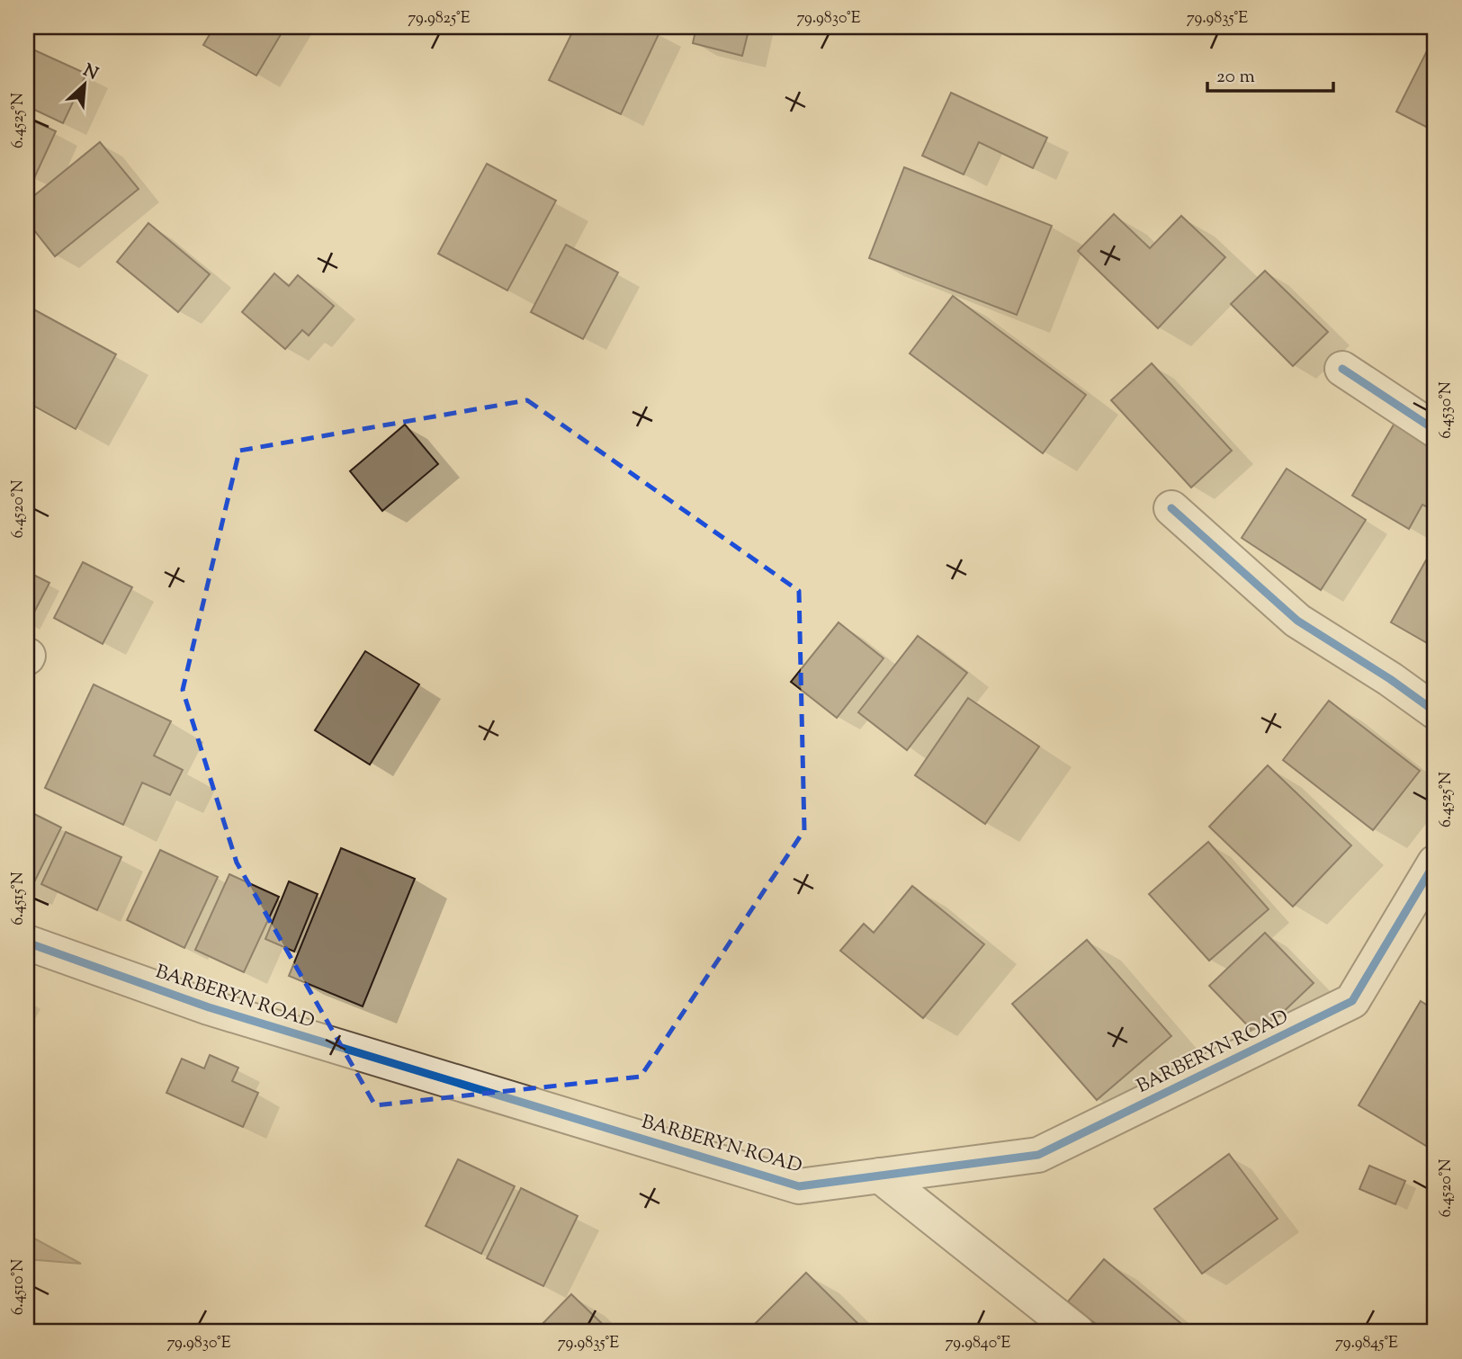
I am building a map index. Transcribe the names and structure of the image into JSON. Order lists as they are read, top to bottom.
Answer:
{
  "streets": {
    "street": ["BARBERYN ROAD"]
  },
  "scale_bar": "20 m",
  "north": "top right",
  "coordinates": [
    "79.9825°E",
    "79.9830°E",
    "79.9835°E",
    "6.4525°N",
    "6.4530°N",
    "6.4520°N",
    "6.4515°N",
    "6.4510°N",
    "79.9840°E",
    "79.9845°E"
  ]
}
